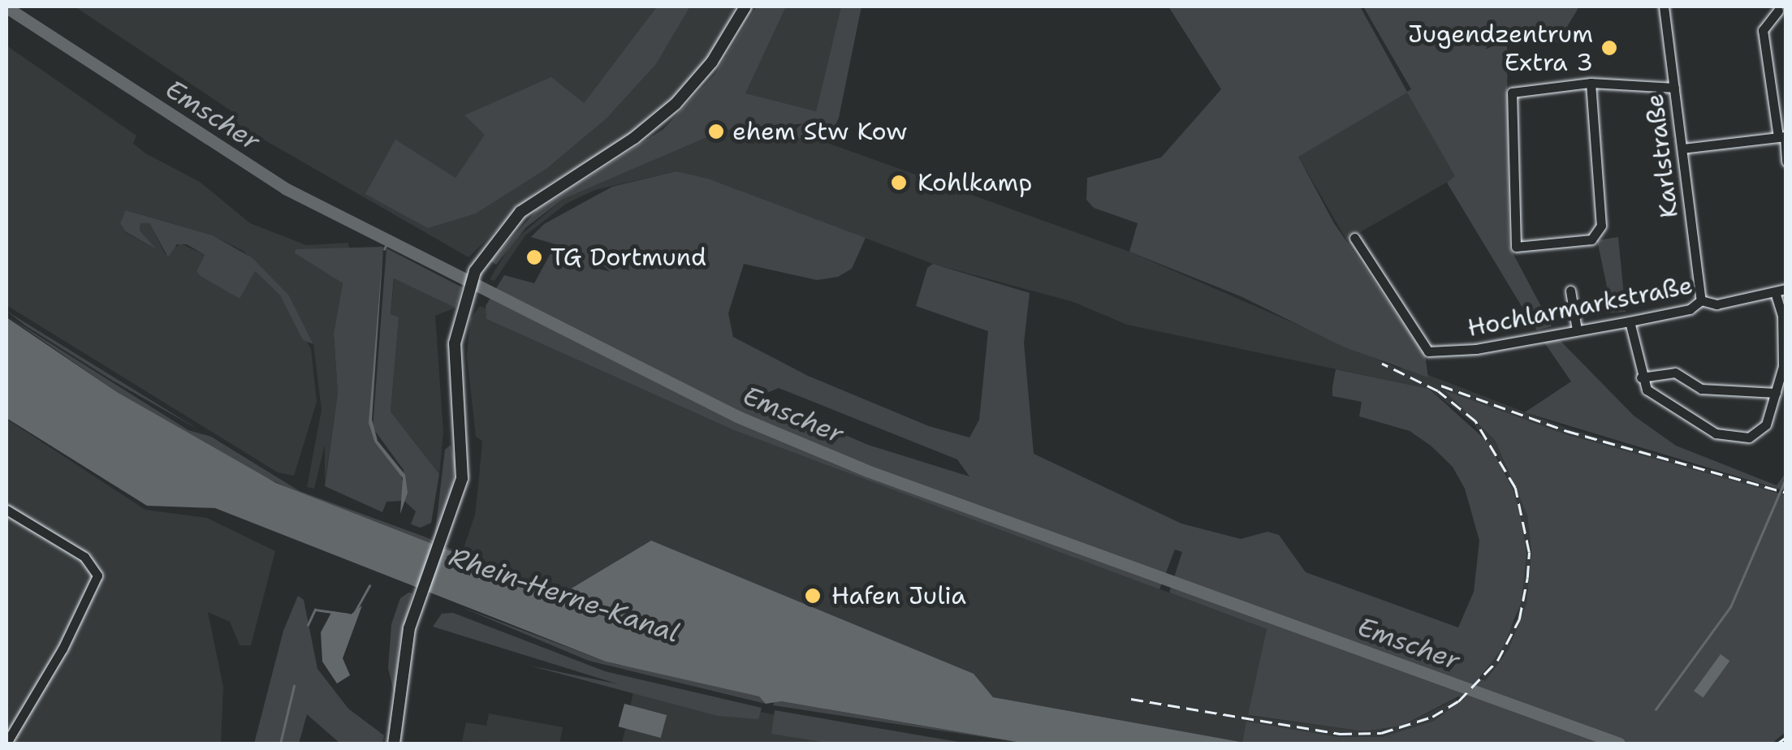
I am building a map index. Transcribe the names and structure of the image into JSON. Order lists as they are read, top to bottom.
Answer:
{
  "streets": {
    "street": ["Karlstraße", "Hochlarmarkstraße"]
  },
  "crossings": [
    ["Karlstraße", "Hochlarmarkstraße"]
  ],
  "water": ["Emscher", "Rhein-Herne-Kanal"],
  "places": [
    "Jugendzentrum Extra 3",
    "ehem Stw Kow",
    "Kohlkamp",
    "TG Dortmund",
    "Hafen Julia"
  ]
}
